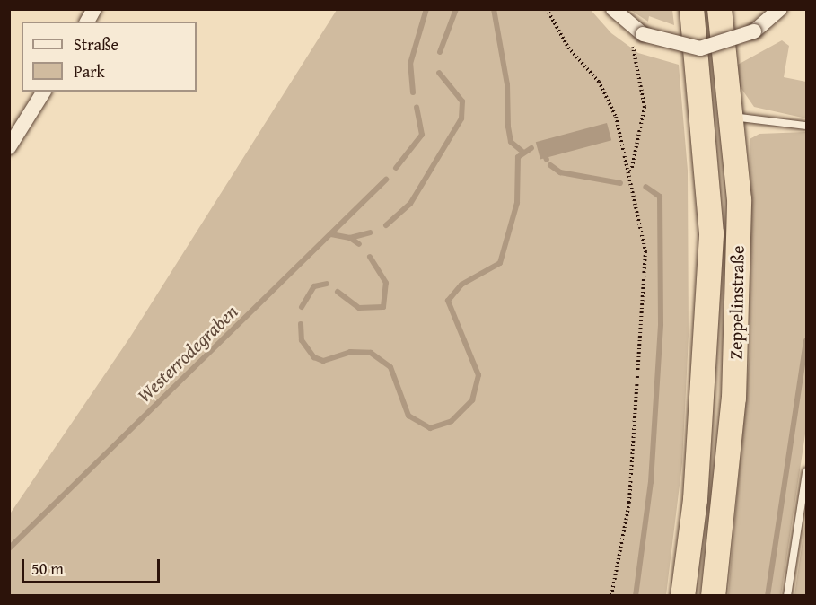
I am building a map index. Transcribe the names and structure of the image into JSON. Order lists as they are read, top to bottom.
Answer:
{
  "streets": {
    "highway": ["Zeppelinstraße"]
  },
  "water": ["Westerrodegraben"],
  "legend": ["Straße", "Park"],
  "scale_bar": "50 m"
}
